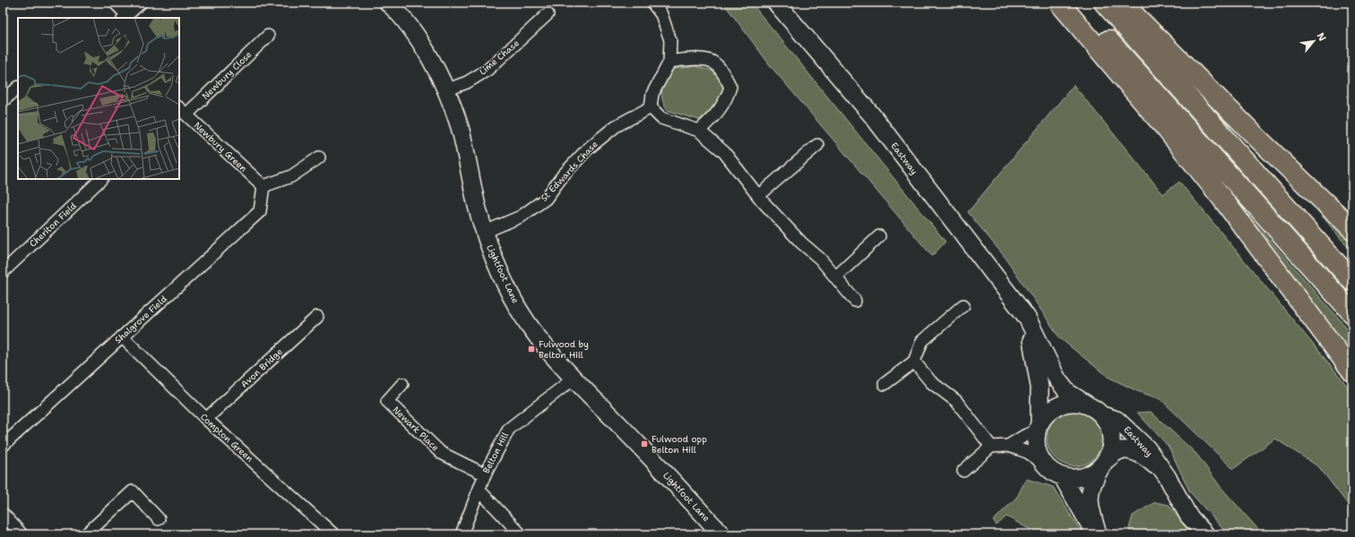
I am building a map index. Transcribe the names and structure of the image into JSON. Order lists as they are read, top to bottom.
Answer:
{
  "streets": {
    "main road": ["Eastway", "Lightfoot Lane"],
    "street": [
      "Lime Chase",
      "Newbury Close",
      "Newbury Green",
      "St Edwards Chase",
      "Cheriton Field",
      "Shalgrove Field",
      "Avon Bridge",
      "Newark Place",
      "Compton Green",
      "Belton Hill"
    ]
  },
  "crossings": [
    ["Lime Chase", "Lightfoot Lane"],
    ["Newbury Close", "Newbury Green"],
    ["Newbury Green", "Shalgrove Field"],
    ["St Edwards Chase", "Lightfoot Lane"],
    ["Lightfoot Lane", "Belton Hill"],
    ["Shalgrove Field", "Compton Green"],
    ["Avon Bridge", "Compton Green"],
    ["Newark Place", "Belton Hill"]
  ],
  "places": {
    "transit": ["Fulwood by Belton Hill", "Fulwood opp Belton Hill"]
  },
  "north": "top right"
}
